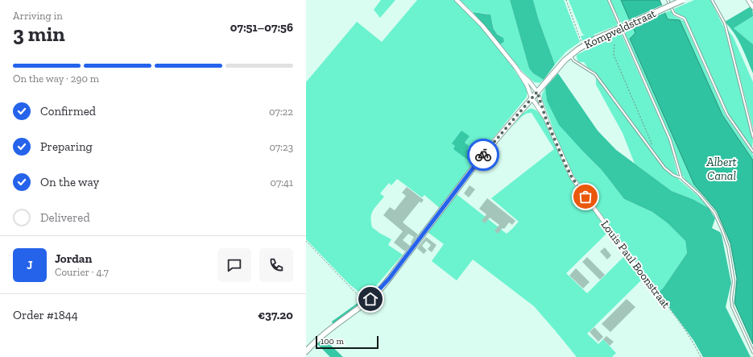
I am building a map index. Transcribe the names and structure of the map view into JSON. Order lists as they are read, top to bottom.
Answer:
{
  "streets": {
    "street": ["Kompveldstraat", "Louis Paul Boonstraat"]
  },
  "crossings": [
    ["Kompveldstraat", "Louis Paul Boonstraat"]
  ],
  "water": ["Albert Canal"],
  "scale_bar": "100 m",
  "page": {
    "heading": ["3 min", "Arriving in", "07:51–07:56"],
    "panel": [
      "Jordan",
      "Courier · 4.7",
      "Order #1844",
      "€37.20"
    ],
    "bar": "On the way · 290 m",
    "list": [
      ["Confirmed", "07:22"],
      ["Preparing", "07:23"],
      ["On the way", "07:41"],
      "Delivered"
    ],
    "round": "J",
    "scale": "100 m"
  }
}
